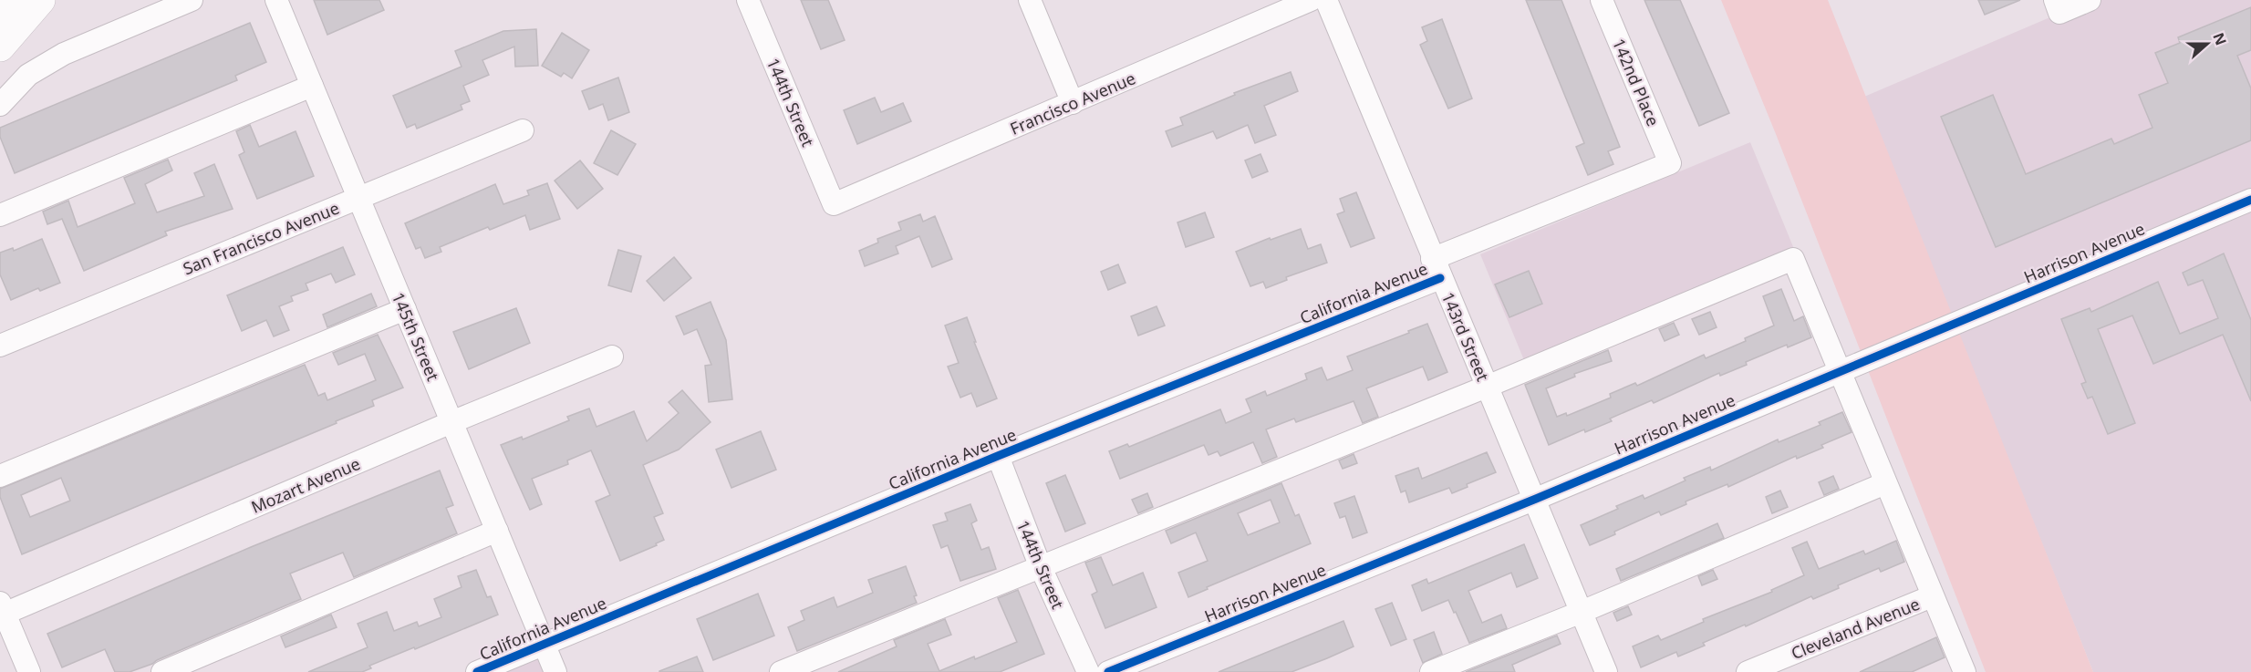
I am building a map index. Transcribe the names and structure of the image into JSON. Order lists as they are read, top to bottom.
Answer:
{
  "streets": {
    "street": [
      "142nd Place",
      "144th Street",
      "Francisco Avenue",
      "San Francisco Avenue",
      "Harrison Avenue",
      "California Avenue",
      "145th Street",
      "143rd Street",
      "Mozart Avenue",
      "Cleveland Avenue"
    ]
  },
  "crossings": [
    ["142nd Place", "California Avenue"],
    ["144th Street", "Francisco Avenue"],
    ["144th Street", "California Avenue"],
    ["San Francisco Avenue", "145th Street"],
    ["Harrison Avenue", "143rd Street"],
    ["California Avenue", "145th Street"],
    ["California Avenue", "143rd Street"],
    ["145th Street", "Mozart Avenue"]
  ],
  "north": "right"
}
